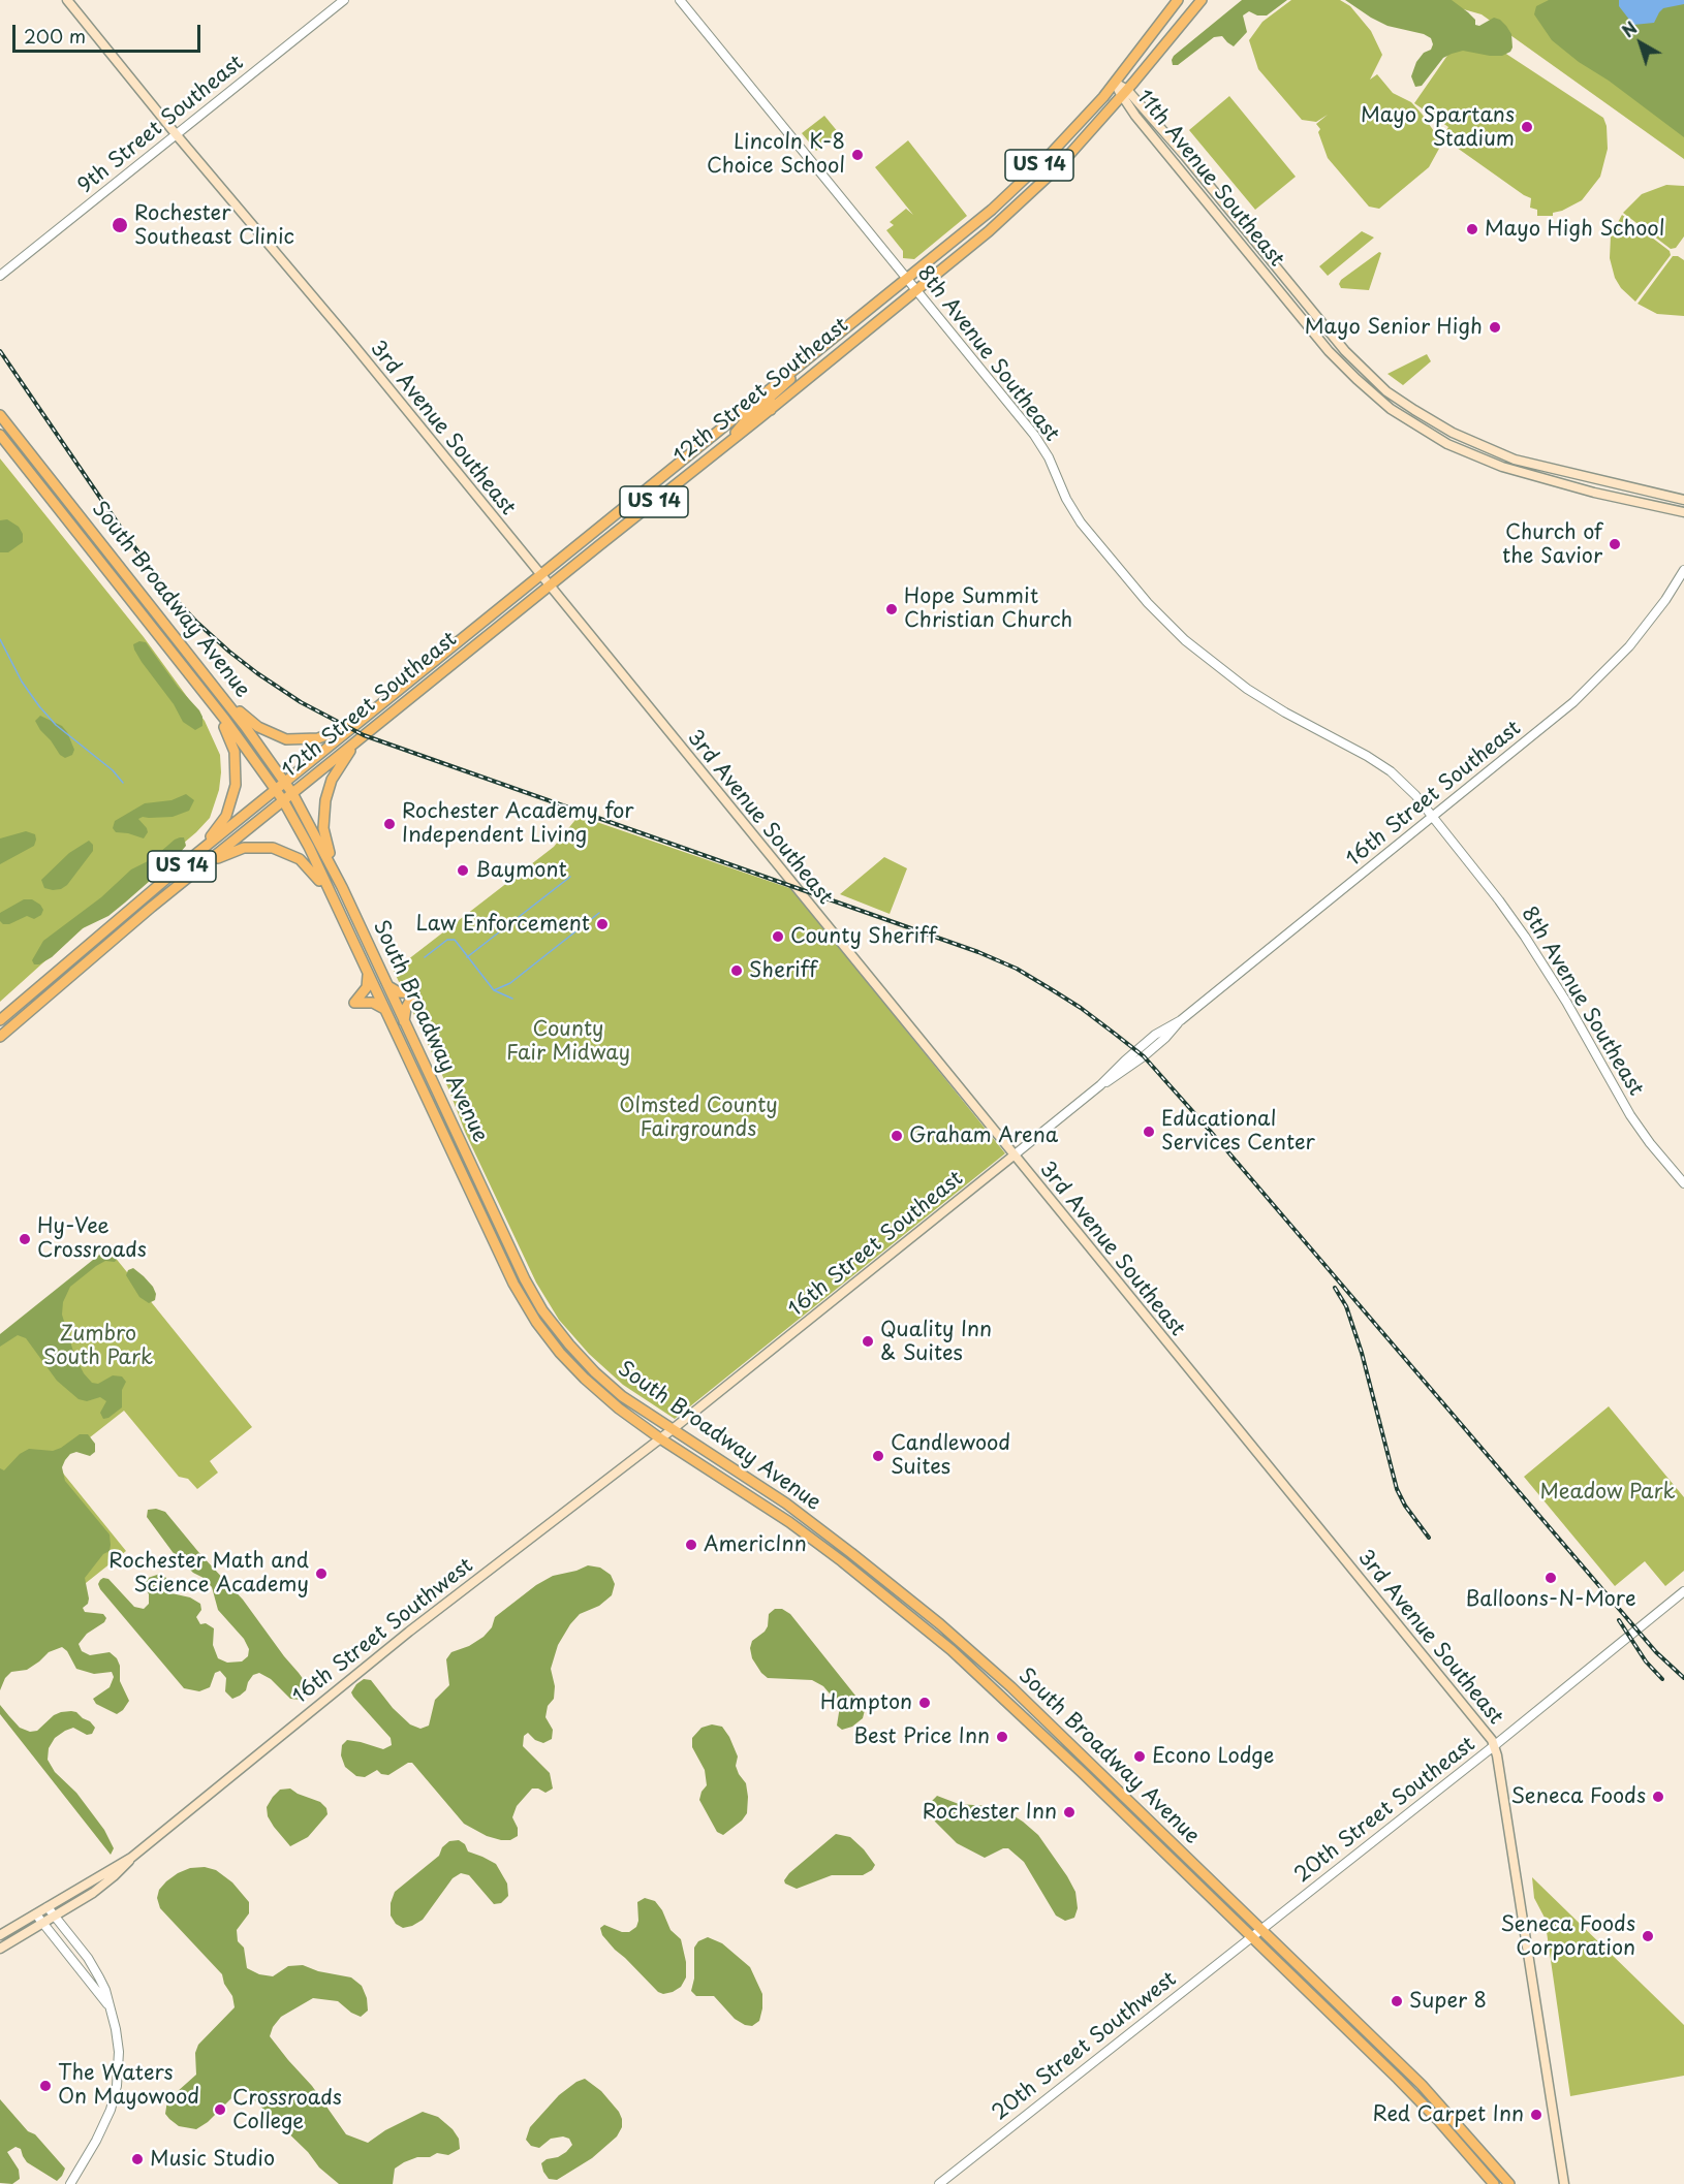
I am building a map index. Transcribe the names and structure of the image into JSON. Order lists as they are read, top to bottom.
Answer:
{
  "streets": {
    "main road": [
      "US 14",
      "11th Avenue Southeast",
      "12th Street Southeast",
      "3rd Avenue Southeast",
      "South Broadway Avenue",
      "16th Street Southeast",
      "16th Street Southwest"
    ],
    "street": [
      "9th Street Southeast",
      "8th Avenue Southeast",
      "20th Street Southeast",
      "20th Street Southwest"
    ]
  },
  "crossings": [
    ["9th Street Southeast", "3rd Avenue Southeast"],
    ["US 14", "12th Street Southeast"],
    ["US 14", "South Broadway Avenue"],
    ["11th Avenue Southeast", "12th Street Southeast"],
    ["8th Avenue Southeast", "12th Street Southeast"],
    ["8th Avenue Southeast", "16th Street Southeast"],
    ["12th Street Southeast", "3rd Avenue Southeast"],
    ["12th Street Southeast", "South Broadway Avenue"],
    ["3rd Avenue Southeast", "16th Street Southeast"],
    ["3rd Avenue Southeast", "20th Street Southeast"],
    ["South Broadway Avenue", "16th Street Southeast"],
    ["South Broadway Avenue", "16th Street Southwest"],
    ["South Broadway Avenue", "20th Street Southeast"],
    ["South Broadway Avenue", "20th Street Southwest"],
    ["16th Street Southeast", "16th Street Southwest"],
    ["20th Street Southeast", "20th Street Southwest"]
  ],
  "parks": [
    "County Fair Midway",
    "Olmsted County Fairgrounds",
    "Zumbro South Park",
    "Meadow Park"
  ],
  "places": [
    "Mayo Spartans Stadium",
    "Lincoln K-8 Choice School",
    "Rochester Southeast Clinic",
    "Mayo High School",
    "Mayo Senior High",
    "Church of the Savior",
    "Hope Summit Christian Church",
    "Rochester Academy for Independent Living",
    "Baymont",
    "Law Enforcement",
    "County Sheriff",
    "Sheriff",
    "Educational Services Center",
    "Graham Arena",
    "Hy-Vee Crossroads",
    "Quality Inn & Suites",
    "Candlewood Suites",
    "AmericInn",
    "Rochester Math and Science Academy",
    "Balloons-N-More",
    "Hampton",
    "Best Price Inn",
    "Econo Lodge",
    "Seneca Foods",
    "Rochester Inn",
    "Seneca Foods Corporation",
    "Super 8",
    "The Waters On Mayowood",
    "Crossroads College",
    "Red Carpet Inn",
    "Music Studio"
  ],
  "scale_bar": "200 m",
  "north": "top left"
}
